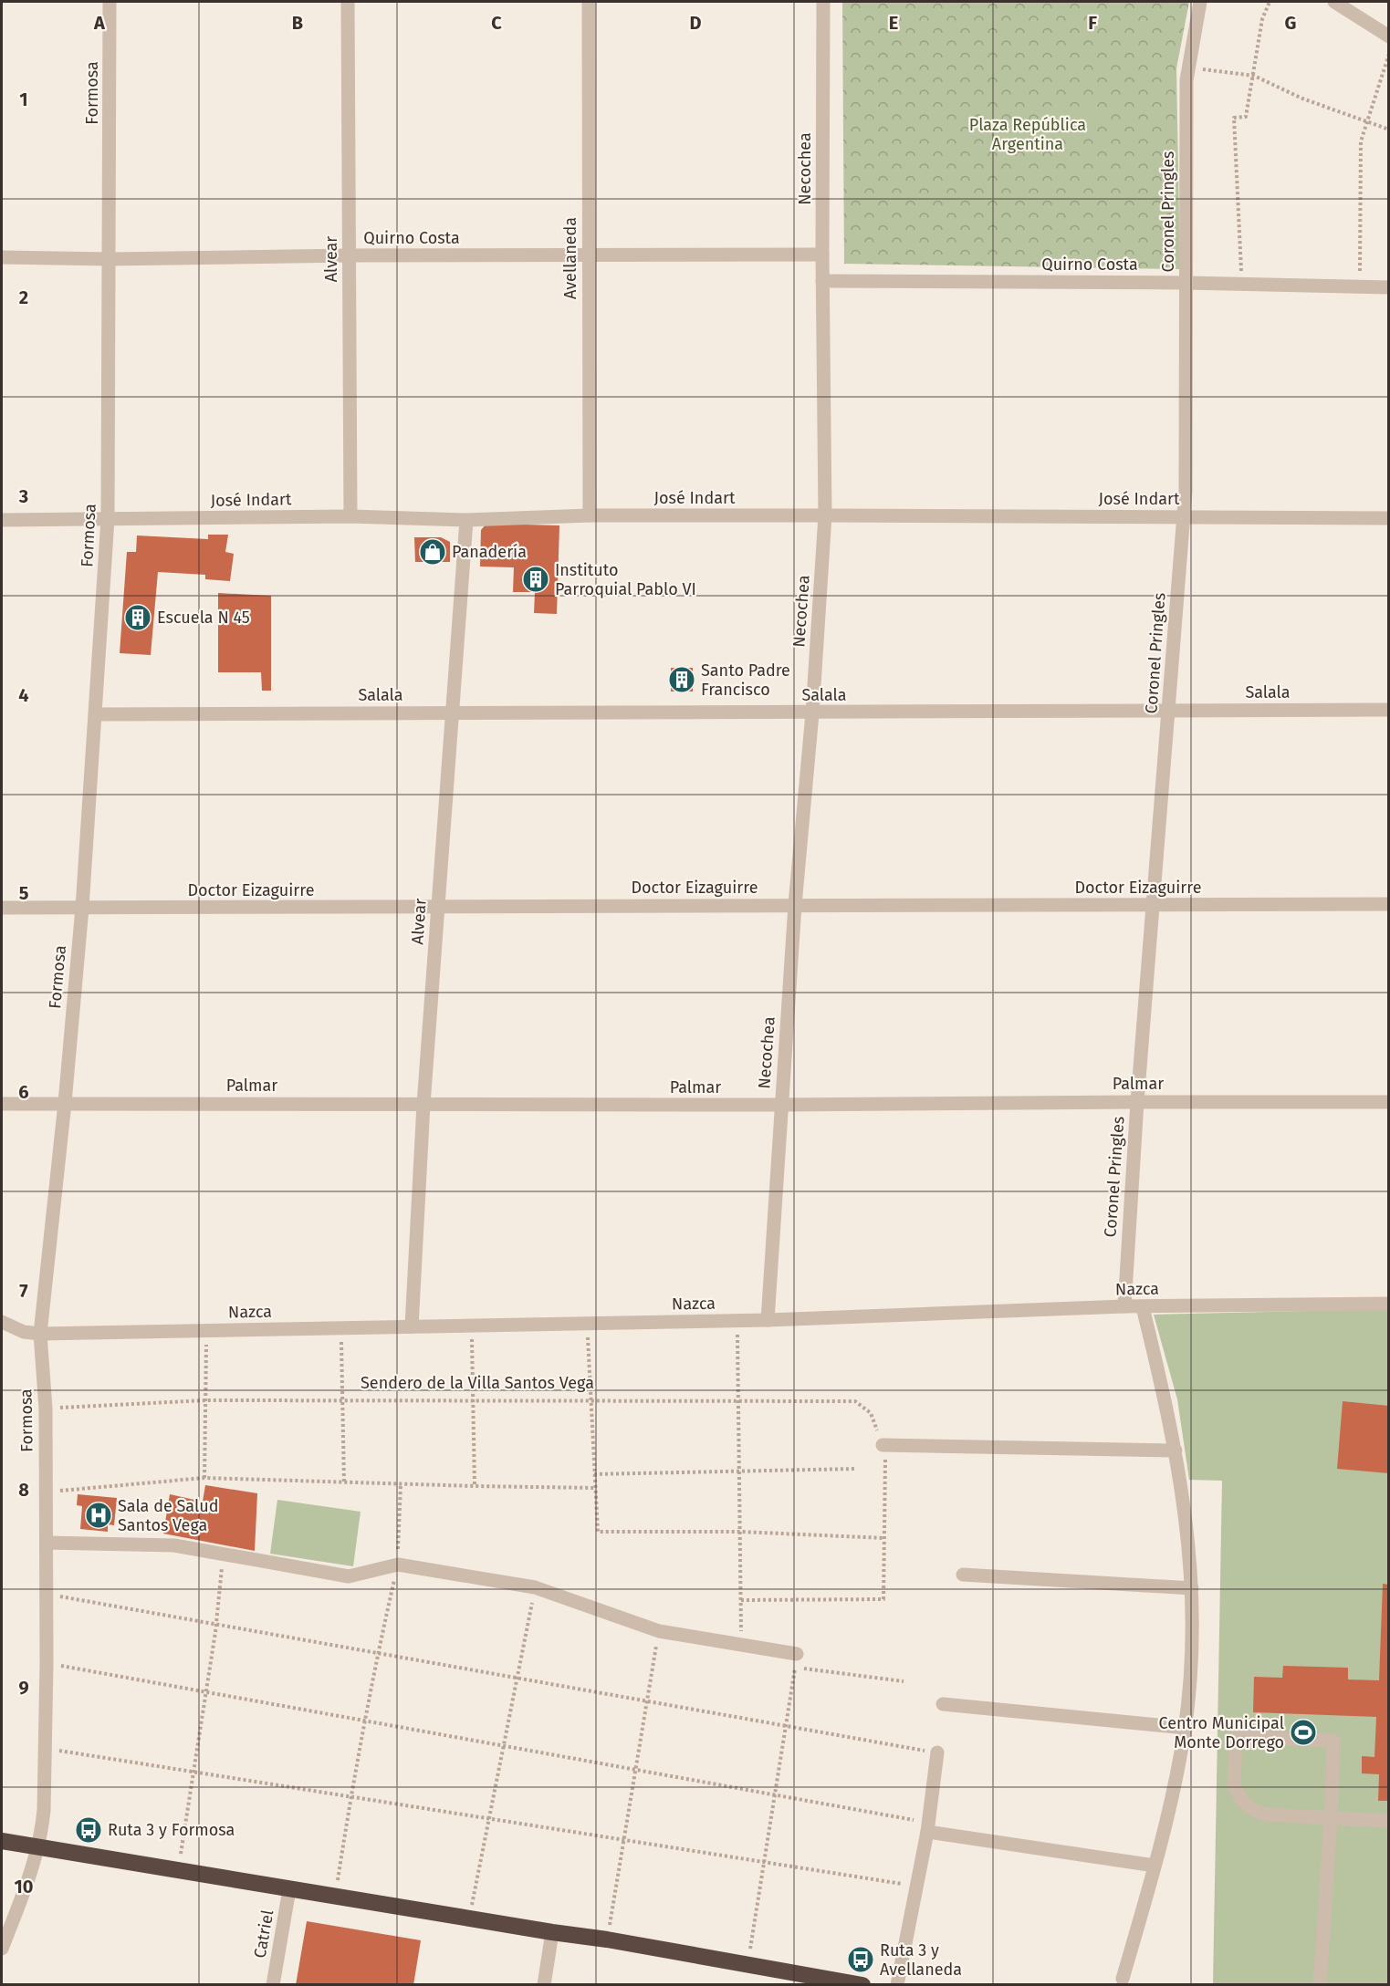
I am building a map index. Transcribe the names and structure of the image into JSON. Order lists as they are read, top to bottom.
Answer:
{
  "streets": {
    "street": [
      "Formosa",
      "Necochea",
      "Coronel Pringles",
      "Quirno Costa",
      "Avellaneda",
      "Alvear",
      "José Indart",
      "Salala",
      "Doctor Eizaguirre",
      "Palmar",
      "Nazca",
      "Catriel"
    ],
    "path": ["Sendero de la Villa Santos Vega"]
  },
  "crossings": [
    ["Formosa", "Quirno Costa"],
    ["Formosa", "José Indart"],
    ["Formosa", "Salala"],
    ["Formosa", "Doctor Eizaguirre"],
    ["Formosa", "Palmar"],
    ["Formosa", "Nazca"],
    ["Formosa", "Sendero de la Villa Santos Vega"],
    ["Necochea", "Quirno Costa"],
    ["Necochea", "José Indart"],
    ["Necochea", "Salala"],
    ["Necochea", "Doctor Eizaguirre"],
    ["Necochea", "Palmar"],
    ["Necochea", "Nazca"],
    ["Coronel Pringles", "Quirno Costa"],
    ["Coronel Pringles", "José Indart"],
    ["Coronel Pringles", "Salala"],
    ["Coronel Pringles", "Doctor Eizaguirre"],
    ["Coronel Pringles", "Palmar"],
    ["Coronel Pringles", "Nazca"],
    ["Quirno Costa", "Avellaneda"],
    ["Quirno Costa", "Alvear"],
    ["Avellaneda", "José Indart"],
    ["Alvear", "José Indart"],
    ["Alvear", "Salala"],
    ["Alvear", "Doctor Eizaguirre"],
    ["Alvear", "Palmar"],
    ["Alvear", "Nazca"]
  ],
  "parks": ["Plaza República Argentina"],
  "places": {
    "shop": ["Panadería"],
    "building": ["Instituto Parroquial Pablo VI", "Escuela N 45", "Santo Padre Francisco"],
    "hospital": ["Sala de Salud Santos Vega"],
    "sports": ["Centro Municipal Monte Dorrego"],
    "bus stop": ["Ruta 3 y Formosa", "Ruta 3 y Avellaneda"]
  },
  "grid": {
    "columns": [
      "A",
      "B",
      "C",
      "D",
      "E",
      "F",
      "G"
    ],
    "rows": [
      "1",
      "2",
      "3",
      "4",
      "5",
      "6",
      "7",
      "8",
      "9",
      "10"
    ]
  }
}
